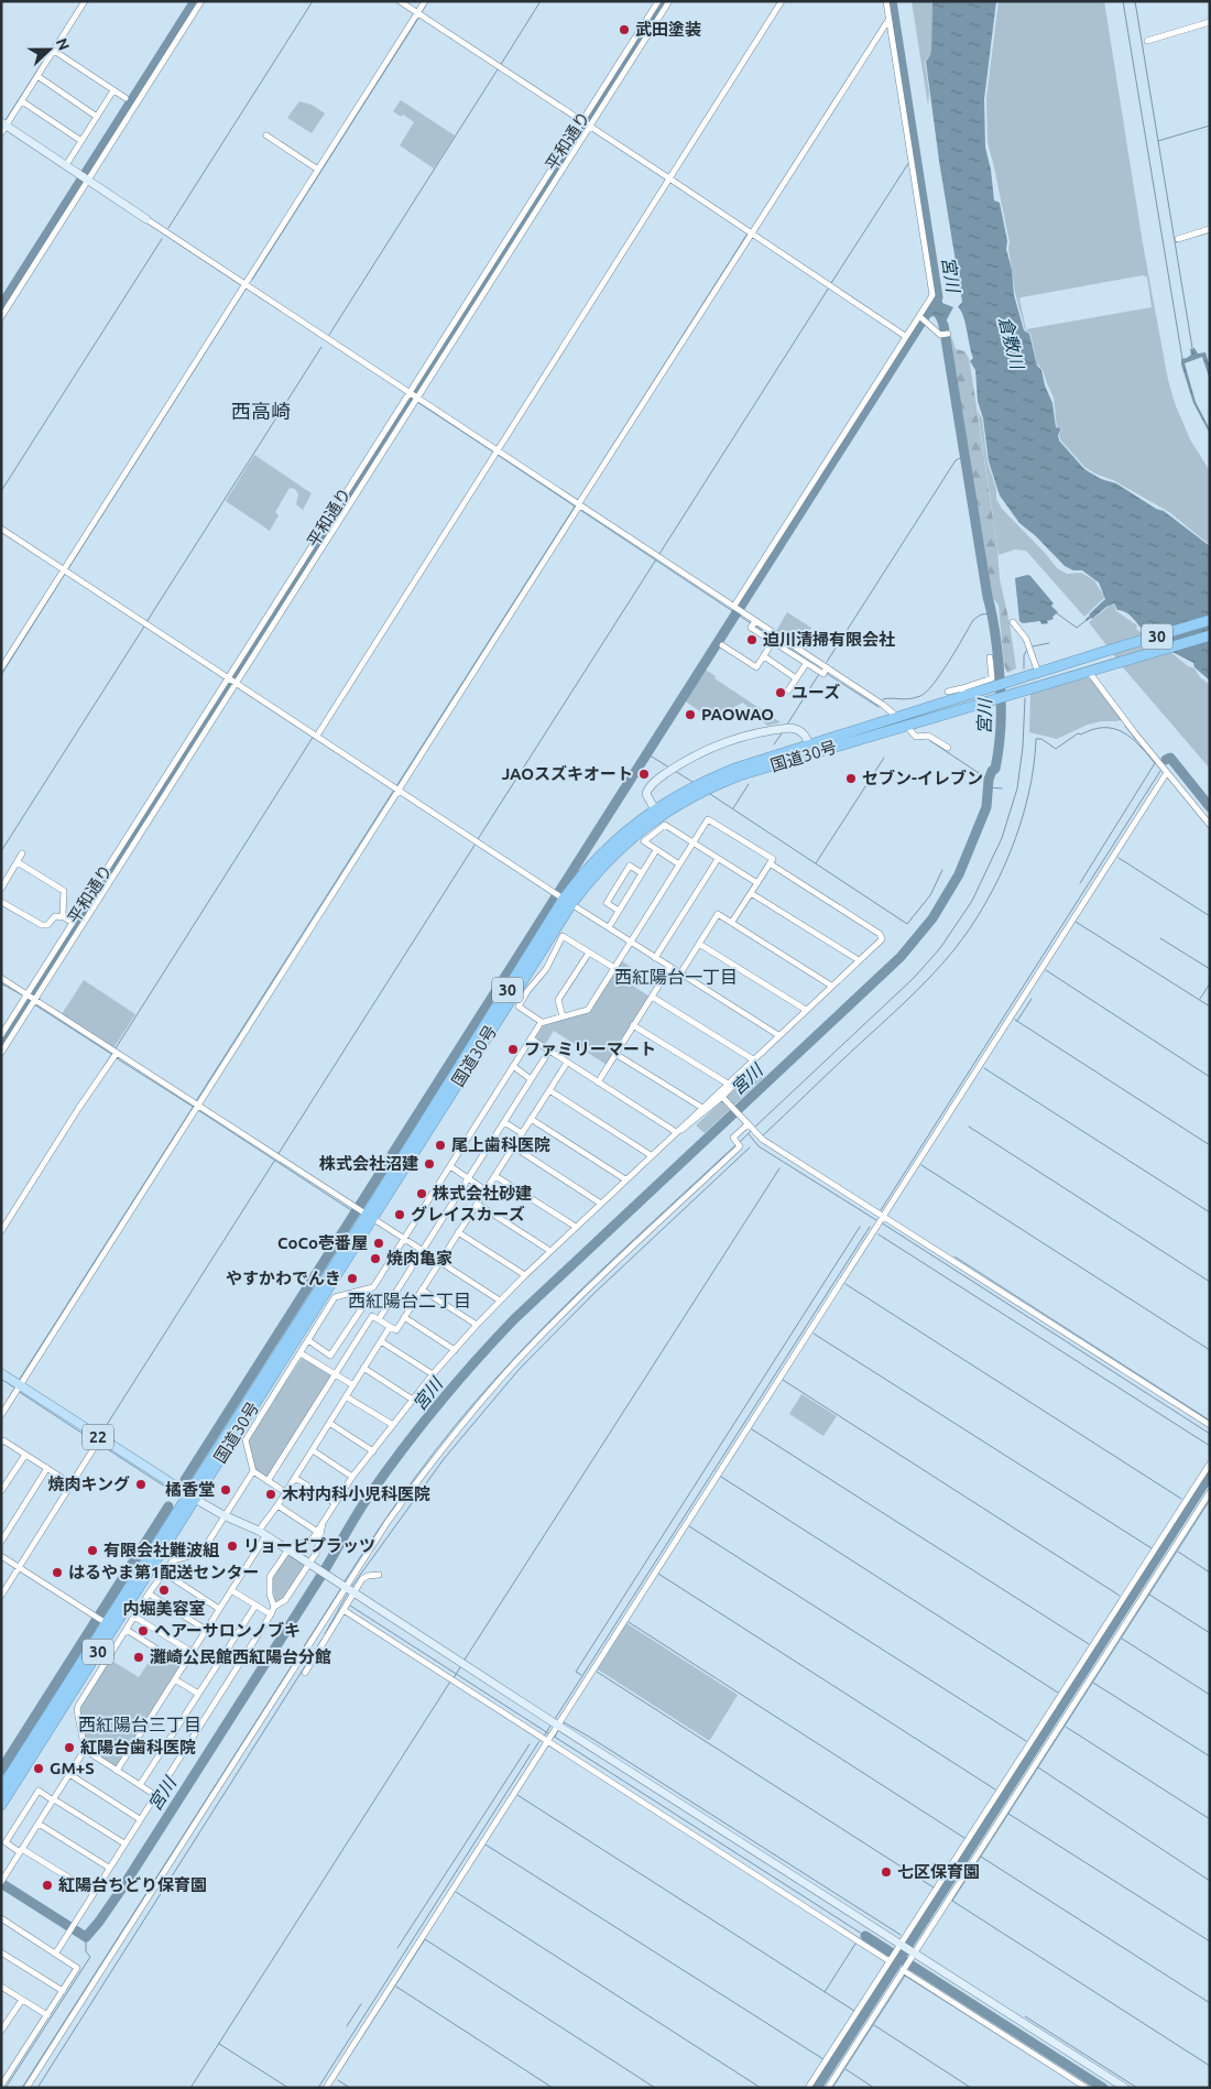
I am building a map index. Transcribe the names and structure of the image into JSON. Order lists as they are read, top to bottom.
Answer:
{
  "streets": {
    "highway": ["30", "国道30号"],
    "main road": ["22"],
    "street": ["平和通り"]
  },
  "crossings": [
    ["国道30号", "22"]
  ],
  "districts": [
    "西高崎",
    "西紅陽台一丁目",
    "西紅陽台二丁目",
    "西紅陽台三丁目"
  ],
  "water": ["宮川", "倉敷川"],
  "places": [
    "武田塗装",
    "迫川清掃有限会社",
    "ユーズ",
    "PAOWAO",
    "JAOスズキオート",
    "セブン-イレブン",
    "ファミリーマート",
    "尾上歯科医院",
    "株式会社沼建",
    "株式会社砂建",
    "グレイスカーズ",
    "CoCo壱番屋",
    "焼肉亀家",
    "やすかわでんき",
    "焼肉キング",
    "橘香堂",
    "木村内科小児科医院",
    "リョービプラッツ",
    "有限会社難波組",
    "はるやま第1配送センター",
    "内堀美容室",
    "ヘアーサロンノブキ",
    "灘崎公民館西紅陽台分館",
    "紅陽台歯科医院",
    "GM+S",
    "七区保育園",
    "紅陽台ちどり保育園"
  ],
  "north": "right"
}
